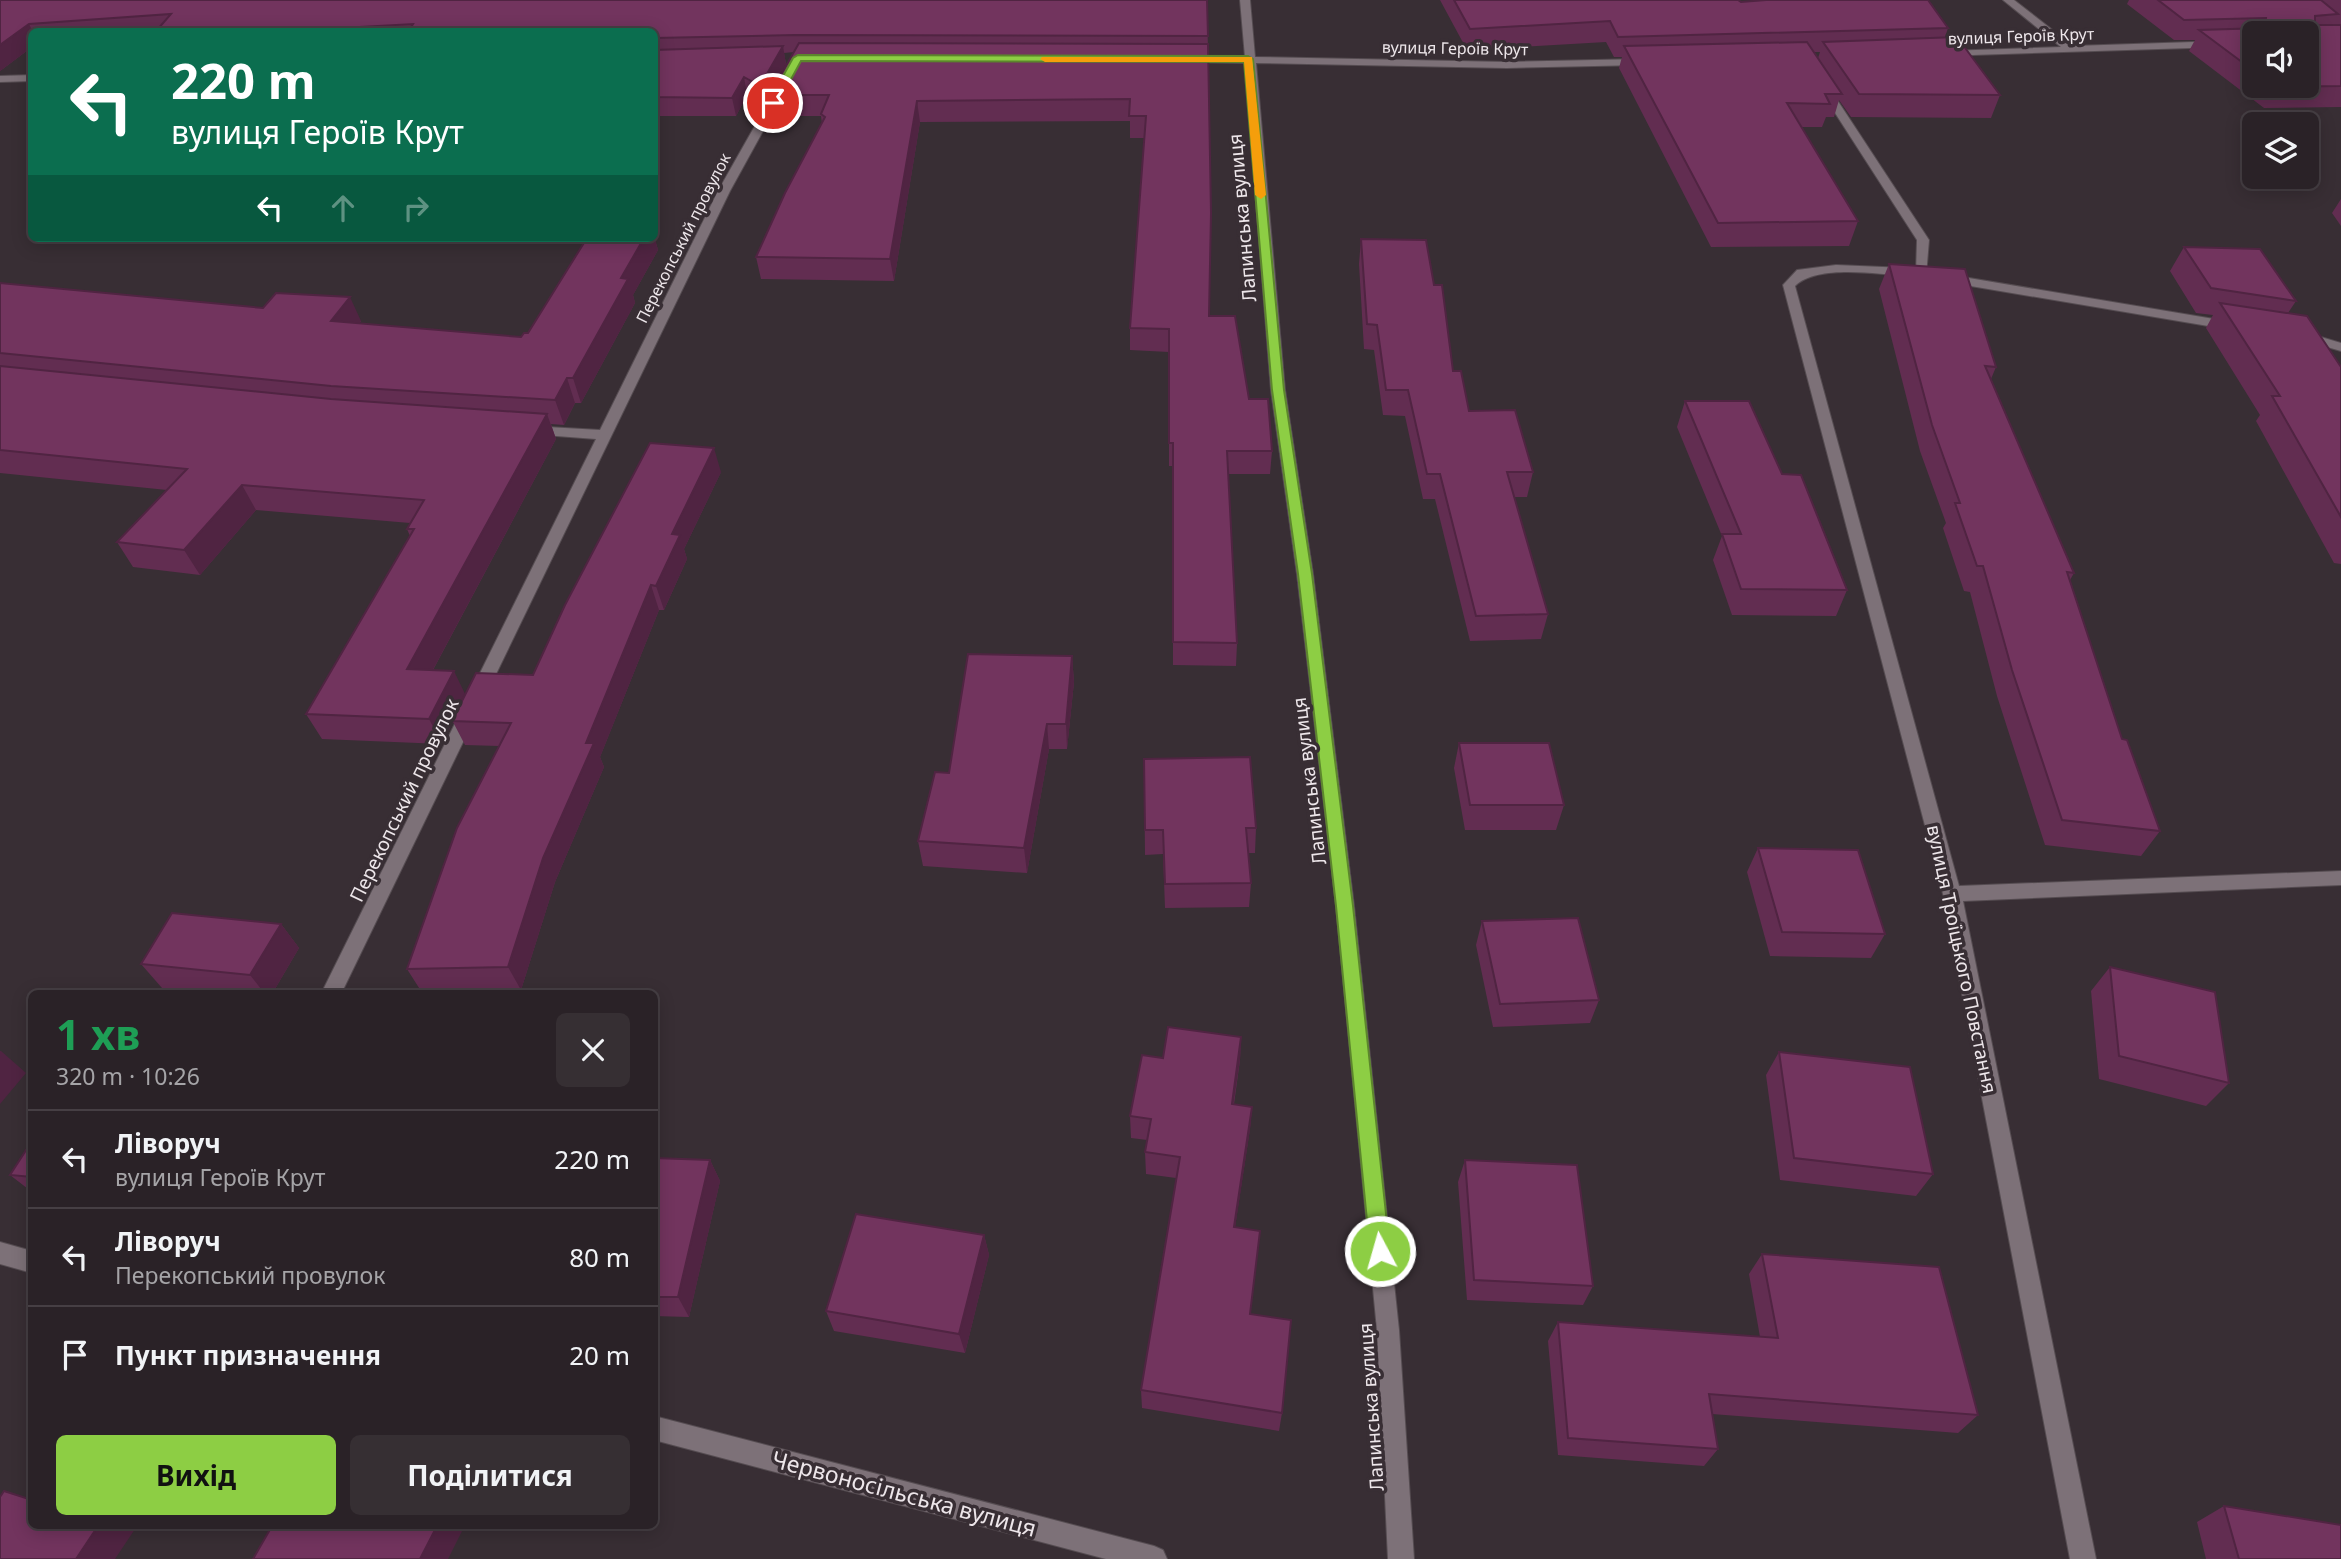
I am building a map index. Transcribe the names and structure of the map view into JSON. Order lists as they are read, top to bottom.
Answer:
{
  "streets": {
    "street": [
      "вулиця Героїв Крут",
      "Лапинська вулиця",
      "Перекопський провулок",
      "вулиця Троїцького Повстання",
      "Червоносільська вулиця"
    ]
  },
  "crossings": [
    ["вулиця Героїв Крут", "Лапинська вулиця"]
  ],
  "page": {
    "turn": ["220 m", "вулиця Героїв Крут"],
    "heading": ["1 хв", "320 m · 10:26"],
    "list": [
      {
        "name": "Ліворуч",
        "note": "вулиця Героїв Крут",
        "value": "220 m"
      },
      {
        "name": "Ліворуч",
        "note": "Перекопський провулок",
        "value": "80 m"
      },
      {
        "name": "Пункт призначення",
        "value": "20 m"
      }
    ],
    "buttons": ["Вихід", "Поділитися"]
  }
}
